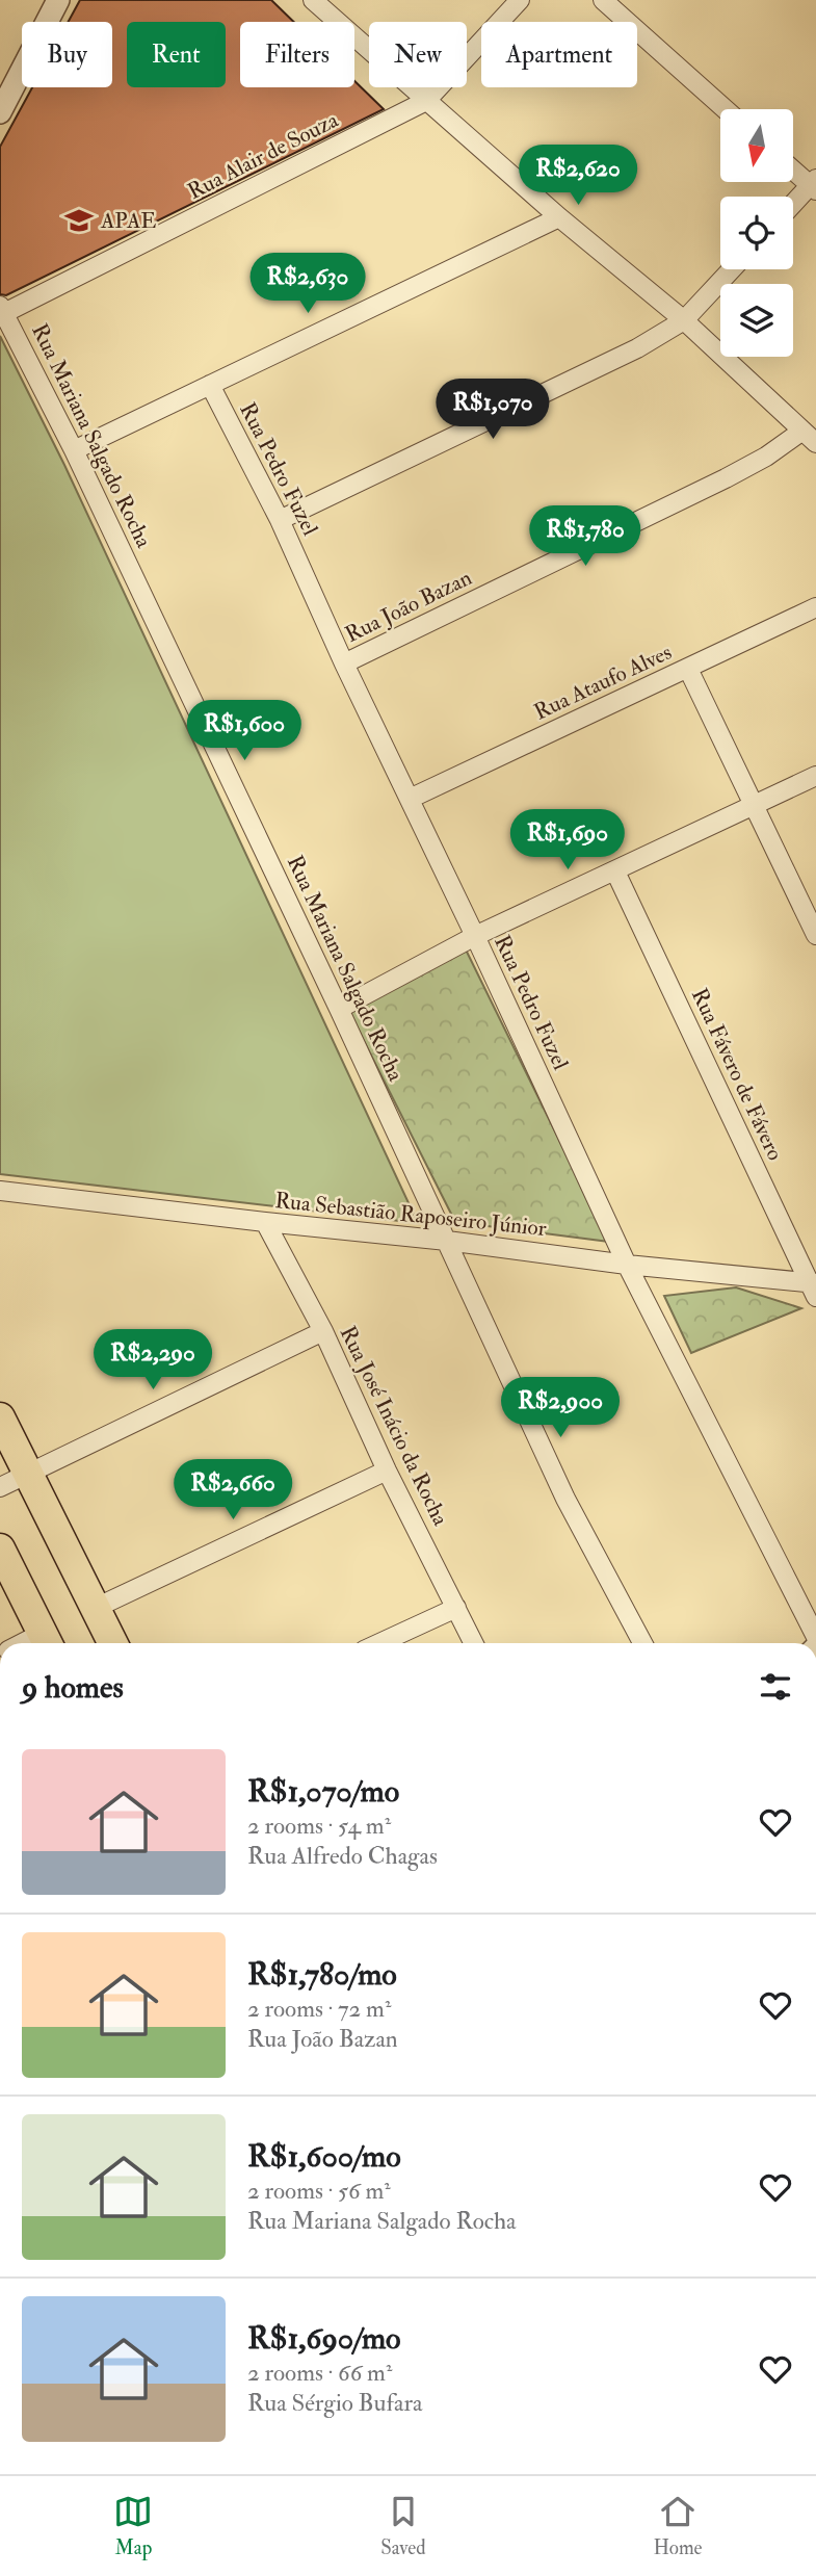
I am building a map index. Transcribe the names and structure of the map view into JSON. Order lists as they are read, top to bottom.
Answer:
{
  "streets": {
    "street": [
      "Rua Alair de Souza",
      "Rua Mariana Salgado Rocha",
      "Rua Pedro Fuzel",
      "Rua João Bazan",
      "Rua Ataufo Alves",
      "Rua Fávero de Fávero",
      "Rua Sebastião Raposeiro Júnior",
      "Rua José Inácio da Rocha"
    ]
  },
  "crossings": [
    ["Rua Alair de Souza", "Rua Mariana Salgado Rocha"],
    ["Rua Mariana Salgado Rocha", "Rua Sebastião Raposeiro Júnior"],
    ["Rua Pedro Fuzel", "Rua João Bazan"],
    ["Rua Pedro Fuzel", "Rua Ataufo Alves"],
    ["Rua Pedro Fuzel", "Rua Sebastião Raposeiro Júnior"],
    ["Rua Fávero de Fávero", "Rua Sebastião Raposeiro Júnior"],
    ["Rua Sebastião Raposeiro Júnior", "Rua José Inácio da Rocha"]
  ],
  "places": {
    "school or university": ["APAE"]
  },
  "north": "bottom",
  "page": {
    "chip": [
      "Buy",
      "Rent",
      "Filters",
      "New",
      "Apartment"
    ],
    "price": [
      "R$2,620",
      "R$2,630",
      "R$1,070",
      "R$1,780",
      "R$1,600",
      "R$1,690",
      "R$2,290",
      "R$2,900",
      "R$2,660"
    ],
    "heading": "9 homes",
    "list": [
      {
        "name": "R$1,070/mo",
        "note": "2 rooms · 54 m² · Rua Alfredo Chagas"
      },
      {
        "name": "R$1,780/mo",
        "note": "2 rooms · 72 m² · Rua João Bazan"
      },
      {
        "name": "R$1,600/mo",
        "note": "2 rooms · 56 m² · Rua Mariana Salgado Rocha"
      },
      {
        "name": "R$1,690/mo",
        "note": "2 rooms · 66 m² · Rua Sérgio Bufara"
      }
    ],
    "tabs": ["Map", "Saved", "Home"]
  }
}
